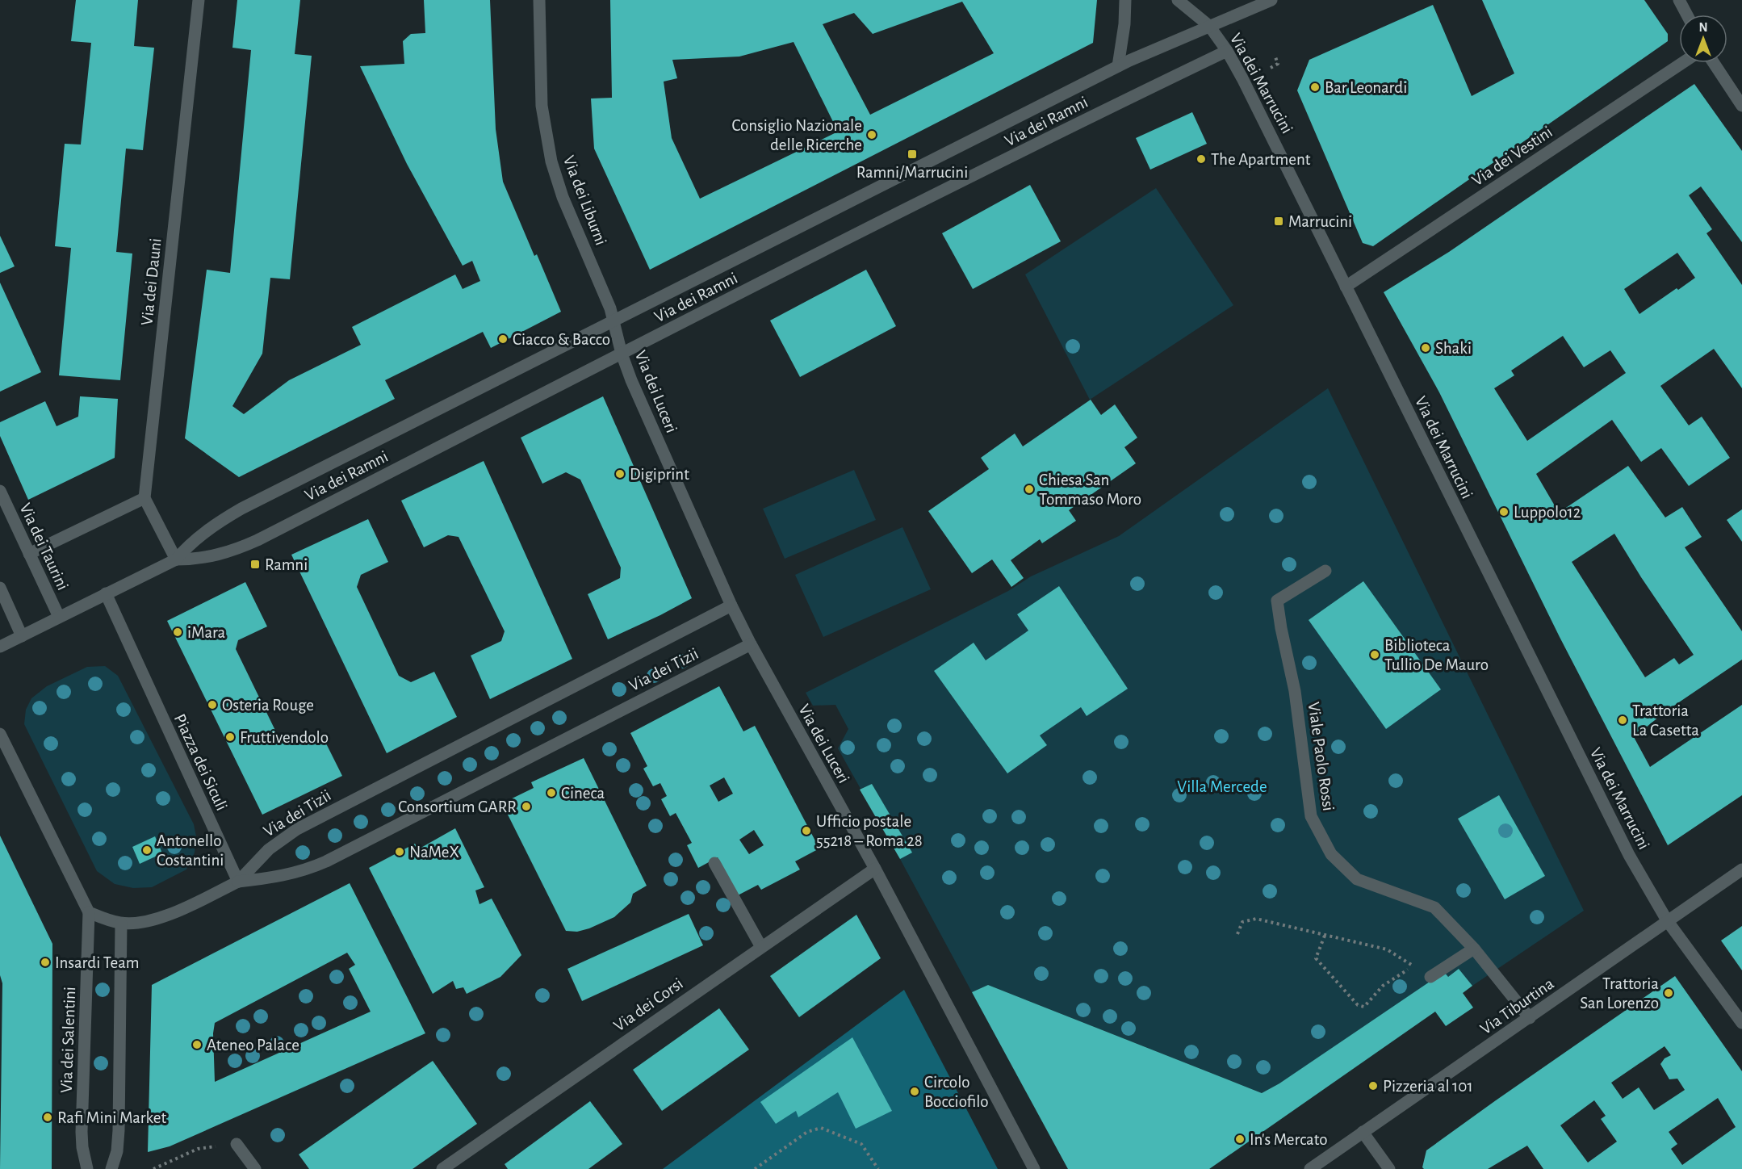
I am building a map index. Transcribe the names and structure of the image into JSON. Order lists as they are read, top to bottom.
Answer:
{
  "streets": {
    "street": [
      "Via dei Marrucini",
      "Via dei Ramni",
      "Via dei Vestini",
      "Via dei Liburni",
      "Via dei Dauni",
      "Via dei Luceri",
      "Via dei Taurini",
      "Via dei Tizii",
      "Viale Paolo Rossi",
      "Piazza dei Siculi",
      "Via dei Corsi",
      "Via Tiburtina",
      "Via dei Salentini"
    ]
  },
  "crossings": [
    ["Via dei Marrucini", "Via dei Ramni"],
    ["Via dei Marrucini", "Via dei Vestini"],
    ["Via dei Marrucini", "Via Tiburtina"],
    ["Via dei Ramni", "Via dei Liburni"],
    ["Via dei Ramni", "Via dei Luceri"],
    ["Via dei Ramni", "Via dei Taurini"],
    ["Via dei Ramni", "Piazza dei Siculi"],
    ["Via dei Liburni", "Via dei Luceri"],
    ["Via dei Luceri", "Via dei Tizii"],
    ["Via dei Luceri", "Via dei Corsi"],
    ["Via dei Tizii", "Piazza dei Siculi"],
    ["Viale Paolo Rossi", "Via Tiburtina"]
  ],
  "parks": ["Villa Mercede"],
  "places": {
    "other": [
      "Bar Leonardi",
      "Consiglio Nazionale delle Ricerche",
      "The Apartment",
      "Ciacco & Bacco",
      "Shaki",
      "Digiprint",
      "Chiesa San Tommaso Moro",
      "Luppolo12",
      "iMara",
      "Biblioteca Tullio De Mauro",
      "Osteria Rouge",
      "Trattoria La Casetta",
      "Fruttivendolo",
      "Cineca",
      "Consortium GARR",
      "Ufficio postale 55218 – Roma 28",
      "Antonello Costantini",
      "NaMeX",
      "Insardi Team",
      "Trattoria San Lorenzo",
      "Ateneo Palace",
      "Pizzeria al 101",
      "Circolo Bocciofilo",
      "Rafi Mini Market",
      "In's Mercato"
    ],
    "transit": ["Ramni/Marrucini", "Marrucini", "Ramni"]
  },
  "north": "top"
}
